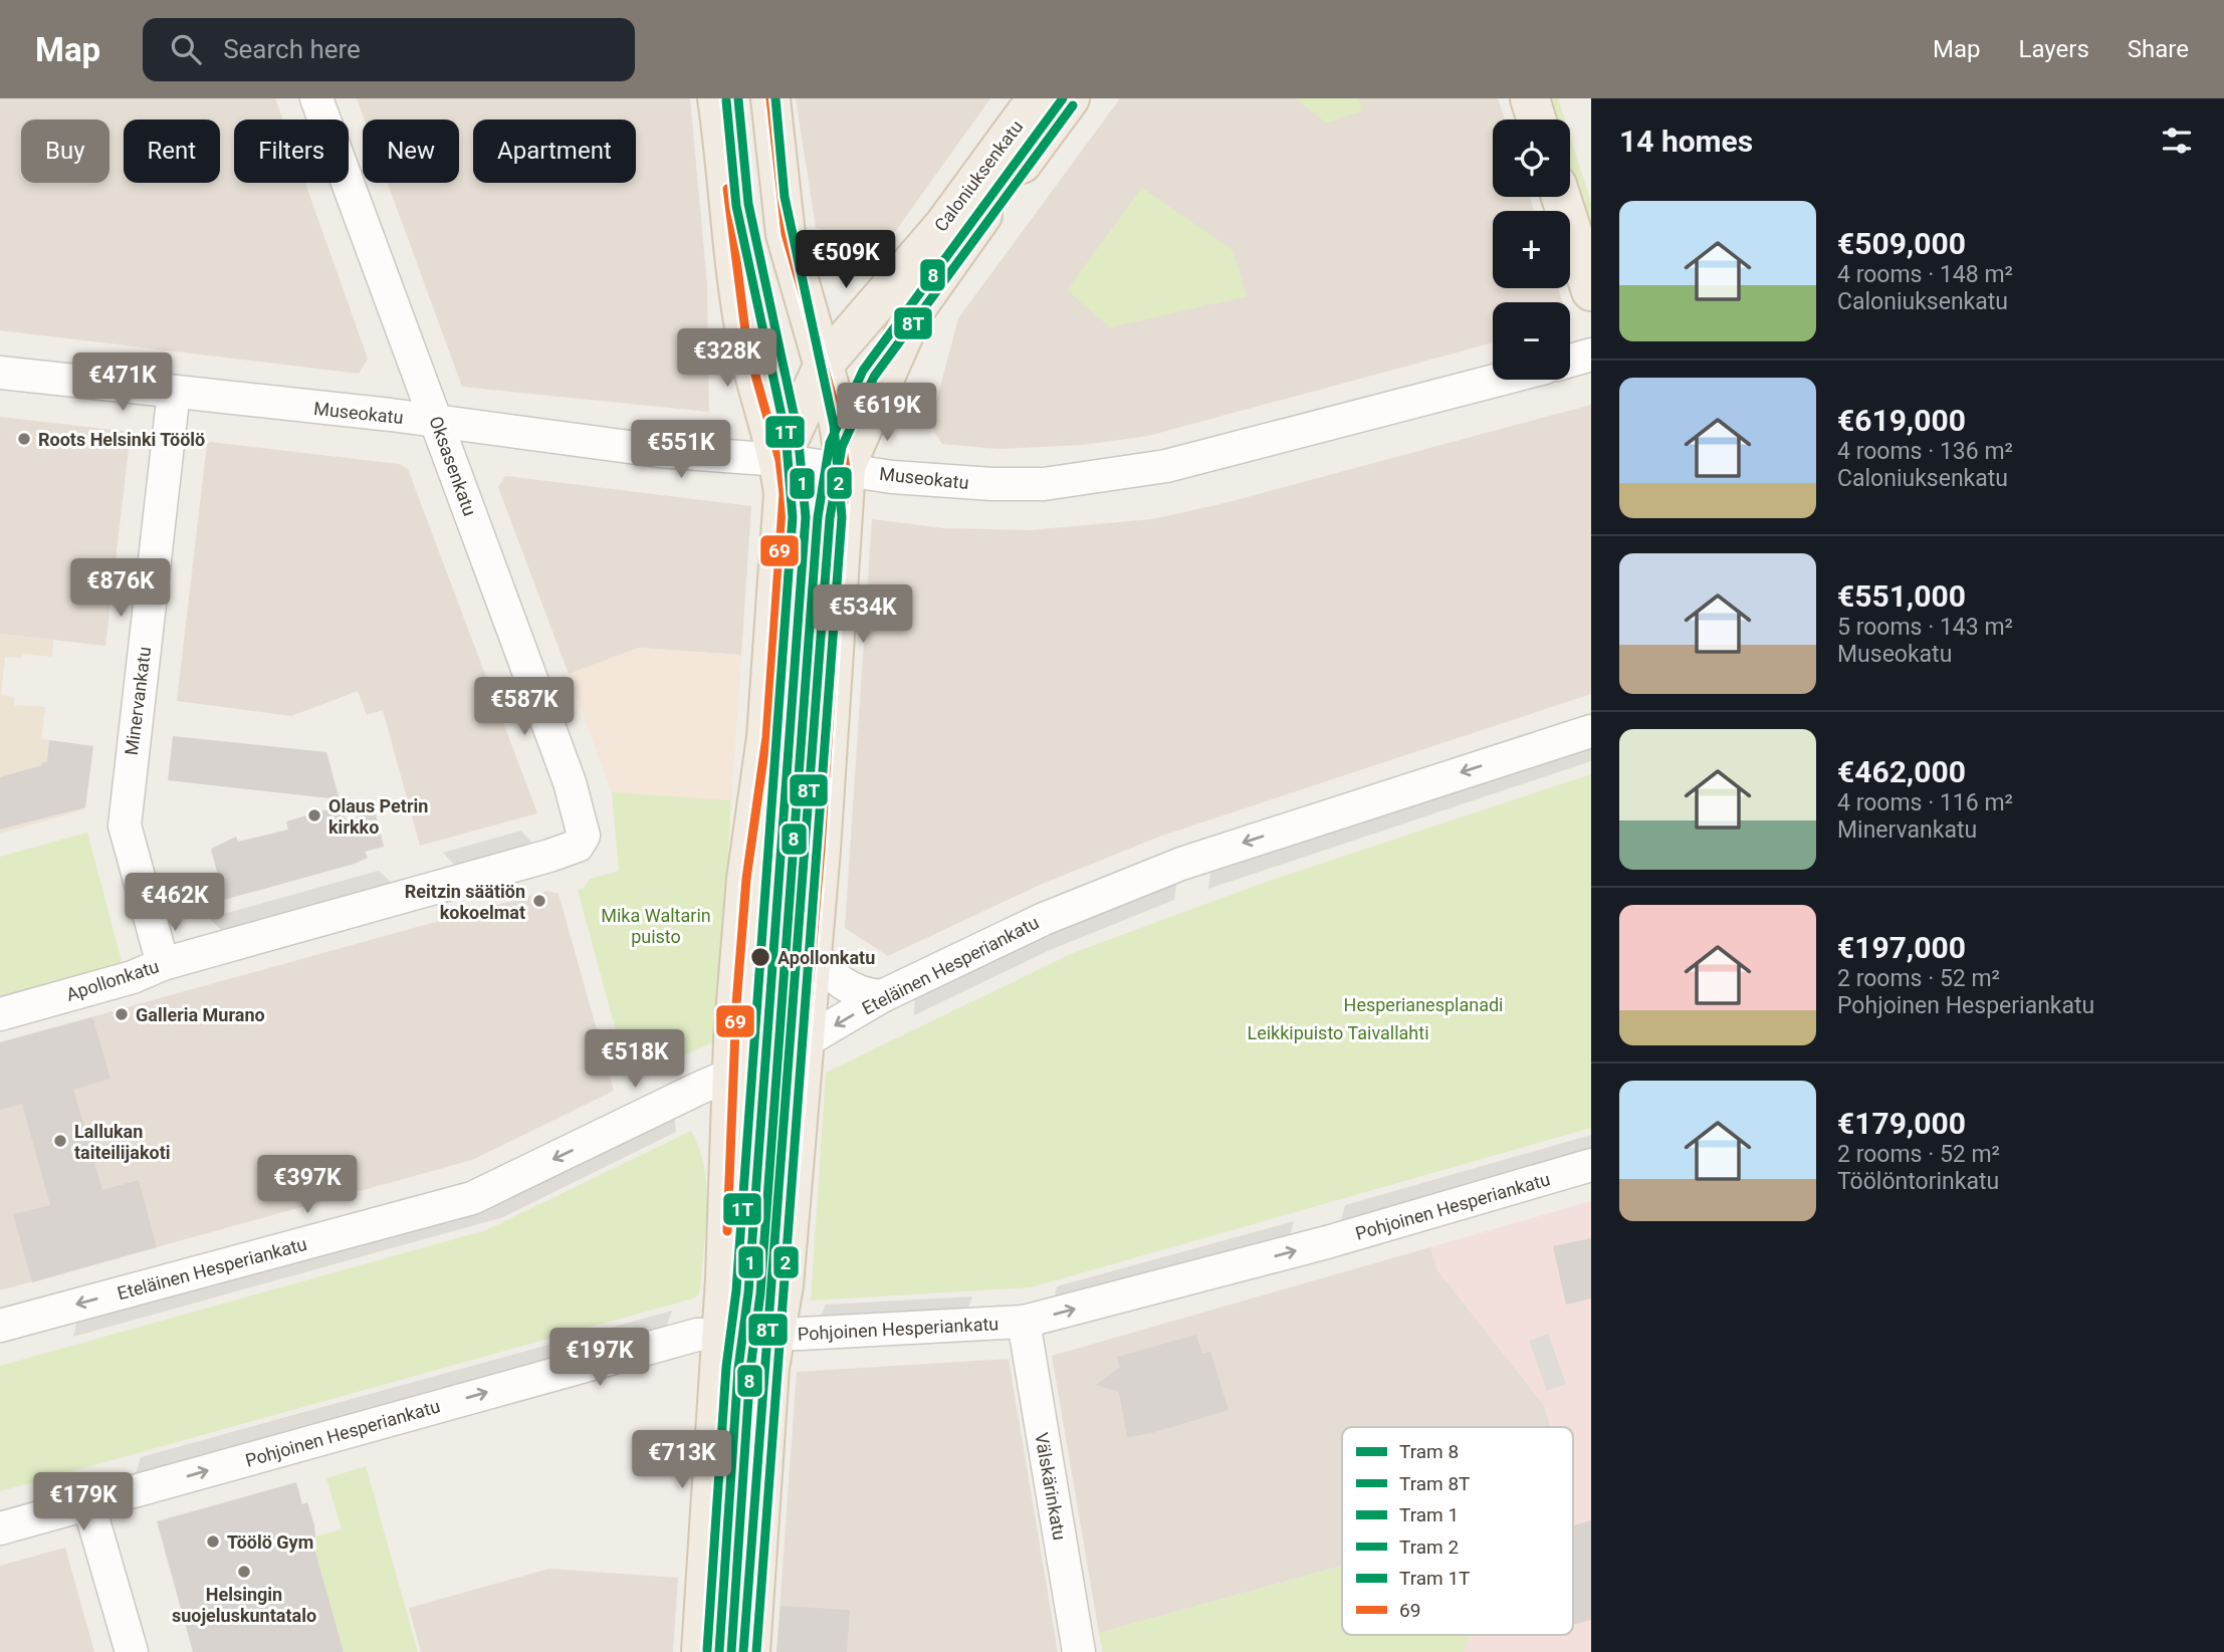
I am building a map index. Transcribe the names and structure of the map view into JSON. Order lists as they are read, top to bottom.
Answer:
{
  "streets": {
    "main road": ["Caloniuksenkatu"],
    "street": [
      "Museokatu",
      "Oksasenkatu",
      "Minervankatu",
      "Eteläinen Hesperiankatu",
      "Apollonkatu",
      "Pohjoinen Hesperiankatu",
      "Välskärinkatu"
    ]
  },
  "crossings": [
    ["Caloniuksenkatu", "Museokatu"],
    ["Museokatu", "Oksasenkatu"],
    ["Museokatu", "Minervankatu"],
    ["Oksasenkatu", "Apollonkatu"],
    ["Minervankatu", "Apollonkatu"],
    ["Pohjoinen Hesperiankatu", "Välskärinkatu"]
  ],
  "one_way": ["Eteläinen Hesperiankatu", "Pohjoinen Hesperiankatu"],
  "parks": ["Mika Waltarin puisto", "Hesperianesplanadi", "Leikkipuisto Taivallahti"],
  "places": [
    "Roots Helsinki Töölö",
    "Olaus Petrin kirkko",
    "Reitzin säätiön kokoelmat",
    "Apollonkatu",
    "Galleria Murano",
    "Lallukan taiteilijakoti",
    "Töölö Gym",
    "Helsingin suojeluskuntatalo"
  ],
  "lines": [
    "tram line 8",
    "tram line 2",
    "transit line 69",
    "tram line 1",
    "tram line 1T",
    "tram line 8T"
  ],
  "legend": [
    "Tram 8",
    "Tram 8T",
    "Tram 1",
    "Tram 2",
    "Tram 1T",
    "69"
  ],
  "page": {
    "header": "Map",
    "search": "Search here",
    "nav": ["Map", "Layers", "Share"],
    "heading": "14 homes",
    "map_buttons": ["+", "−"],
    "chip": [
      "Buy",
      "Rent",
      "Filters",
      "New",
      "Apartment"
    ],
    "list": [
      {
        "name": "€509,000",
        "note": "4 rooms · 148 m² · Caloniuksenkatu"
      },
      {
        "name": "€619,000",
        "note": "4 rooms · 136 m² · Caloniuksenkatu"
      },
      {
        "name": "€551,000",
        "note": "5 rooms · 143 m² · Museokatu"
      },
      {
        "name": "€462,000",
        "note": "4 rooms · 116 m² · Minervankatu"
      },
      {
        "name": "€197,000",
        "note": "2 rooms · 52 m² · Pohjoinen Hesperiankatu"
      },
      {
        "name": "€179,000",
        "note": "2 rooms · 52 m² · Töölöntorinkatu"
      }
    ],
    "price": [
      "€509K",
      "€328K",
      "€471K",
      "€619K",
      "€551K",
      "€876K",
      "€534K",
      "€587K",
      "€462K",
      "€518K",
      "€397K",
      "€197K",
      "€713K",
      "€179K"
    ]
  }
}
